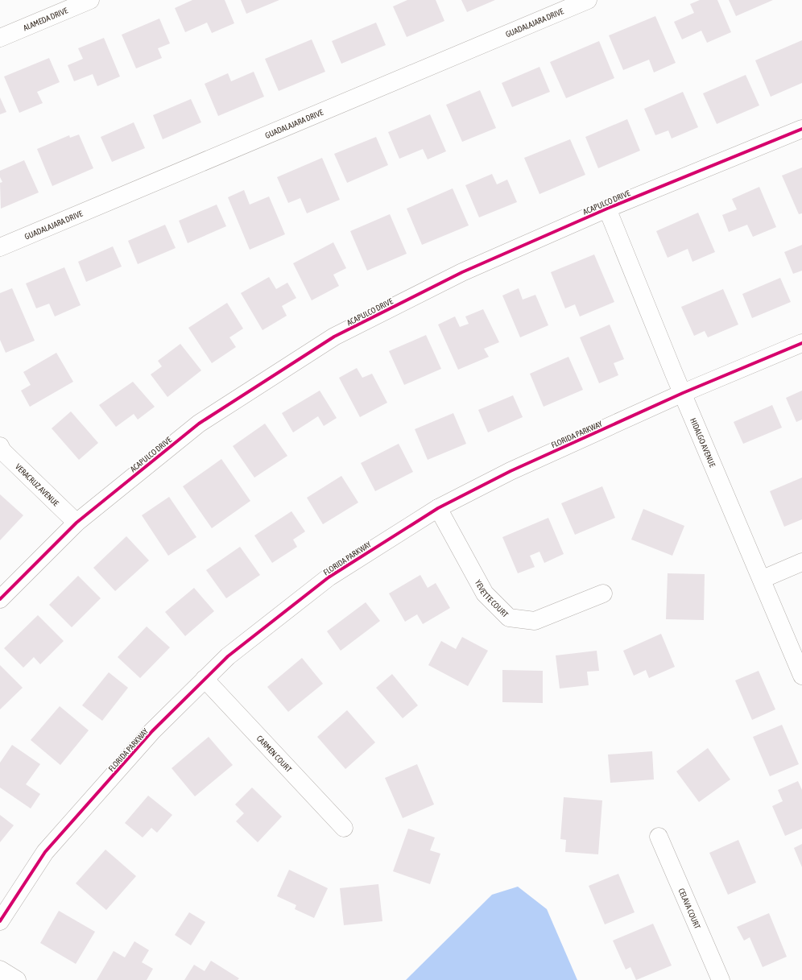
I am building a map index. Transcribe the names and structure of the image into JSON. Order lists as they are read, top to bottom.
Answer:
{
  "streets": {
    "street": [
      "ALAMEDA DRIVE",
      "GUADALAJARA DRIVE",
      "ACAPULCO DRIVE",
      "FLORIDA PARKWAY",
      "HIDALGO AVENUE",
      "VERACRUZ AVENUE",
      "YEVETTE COURT",
      "CARMEN COURT",
      "CELAVA COURT"
    ]
  },
  "crossings": [
    ["ACAPULCO DRIVE", "HIDALGO AVENUE"],
    ["ACAPULCO DRIVE", "VERACRUZ AVENUE"],
    ["FLORIDA PARKWAY", "HIDALGO AVENUE"],
    ["FLORIDA PARKWAY", "YEVETTE COURT"],
    ["FLORIDA PARKWAY", "CARMEN COURT"]
  ]
}
